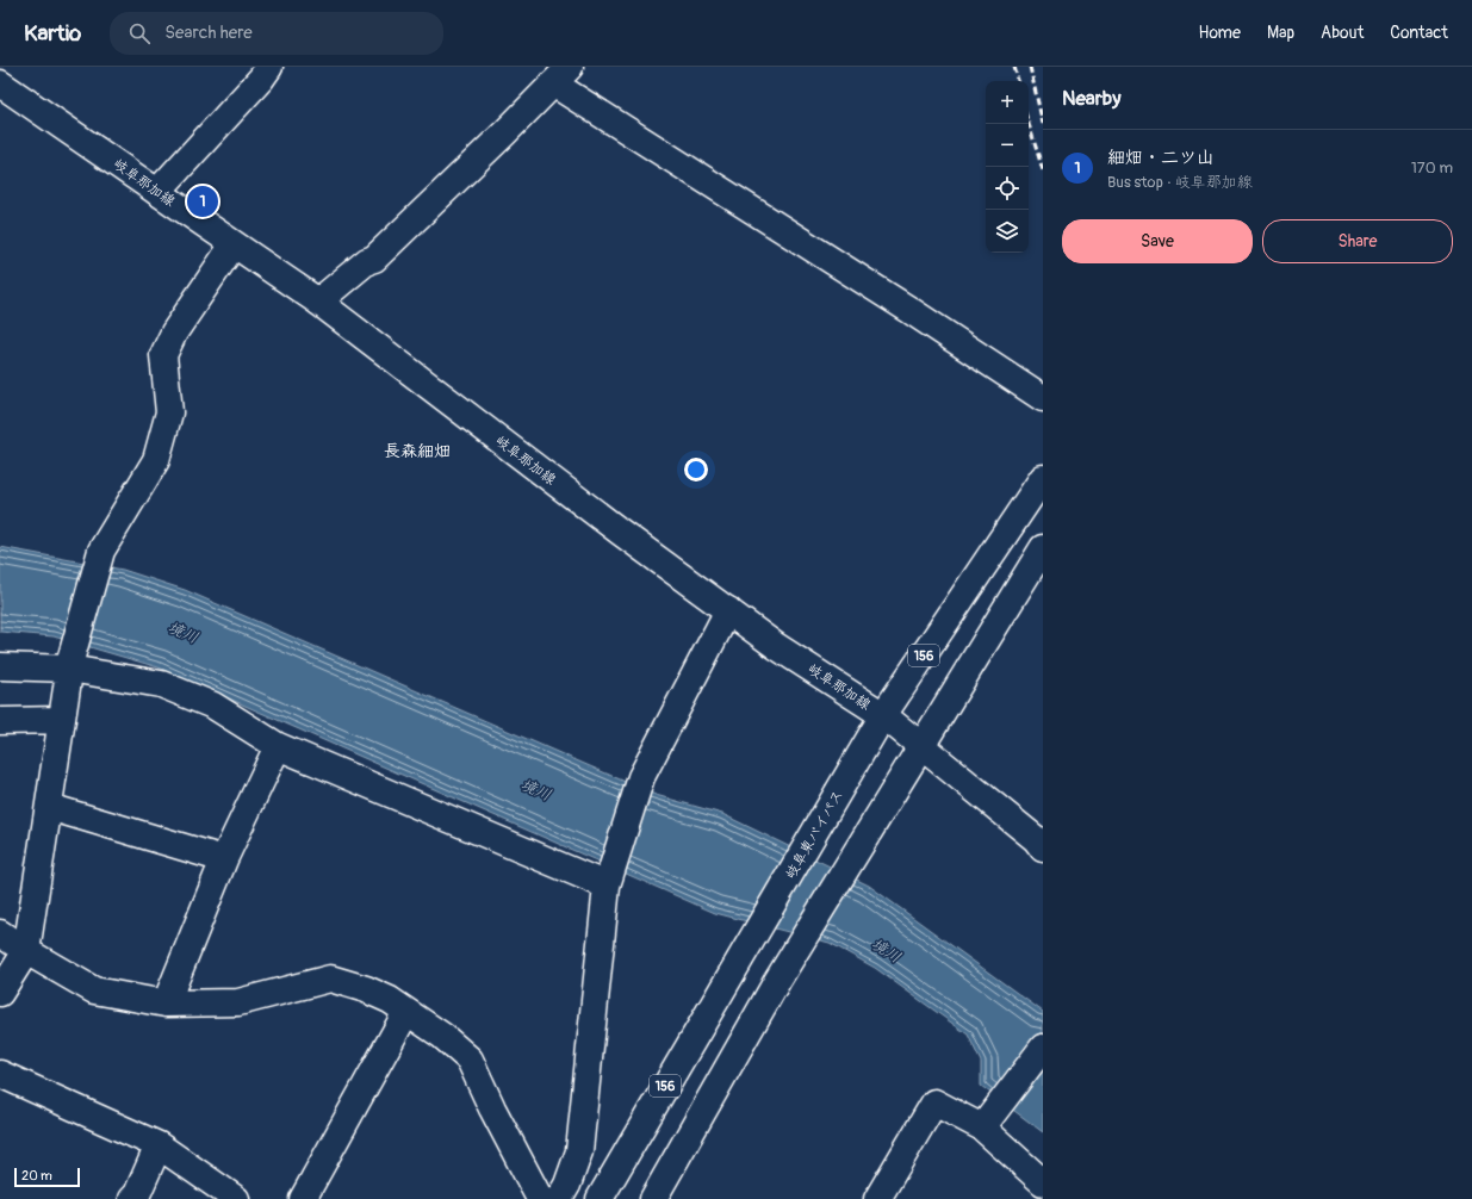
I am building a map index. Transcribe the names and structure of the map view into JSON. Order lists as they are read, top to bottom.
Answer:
{
  "streets": {
    "main road": ["岐阜那加線", "156", "岐阜東バイパス"]
  },
  "crossings": [
    ["岐阜那加線", "岐阜東バイパス"]
  ],
  "districts": ["長森細畑"],
  "water": ["境川"],
  "scale_bar": "20 m",
  "page": {
    "header": "Kartio",
    "search": "Search here",
    "nav": [
      "Home",
      "Map",
      "About",
      "Contact"
    ],
    "heading": "Nearby",
    "map_buttons": ["+", "−"],
    "list": [
      {
        "mark": "1",
        "name": "細畑・二ツ山",
        "note": "Bus stop · 岐阜那加線",
        "value": "170 m"
      }
    ],
    "pins": "1",
    "buttons": ["Save", "Share"],
    "scale": "20 m"
  }
}
